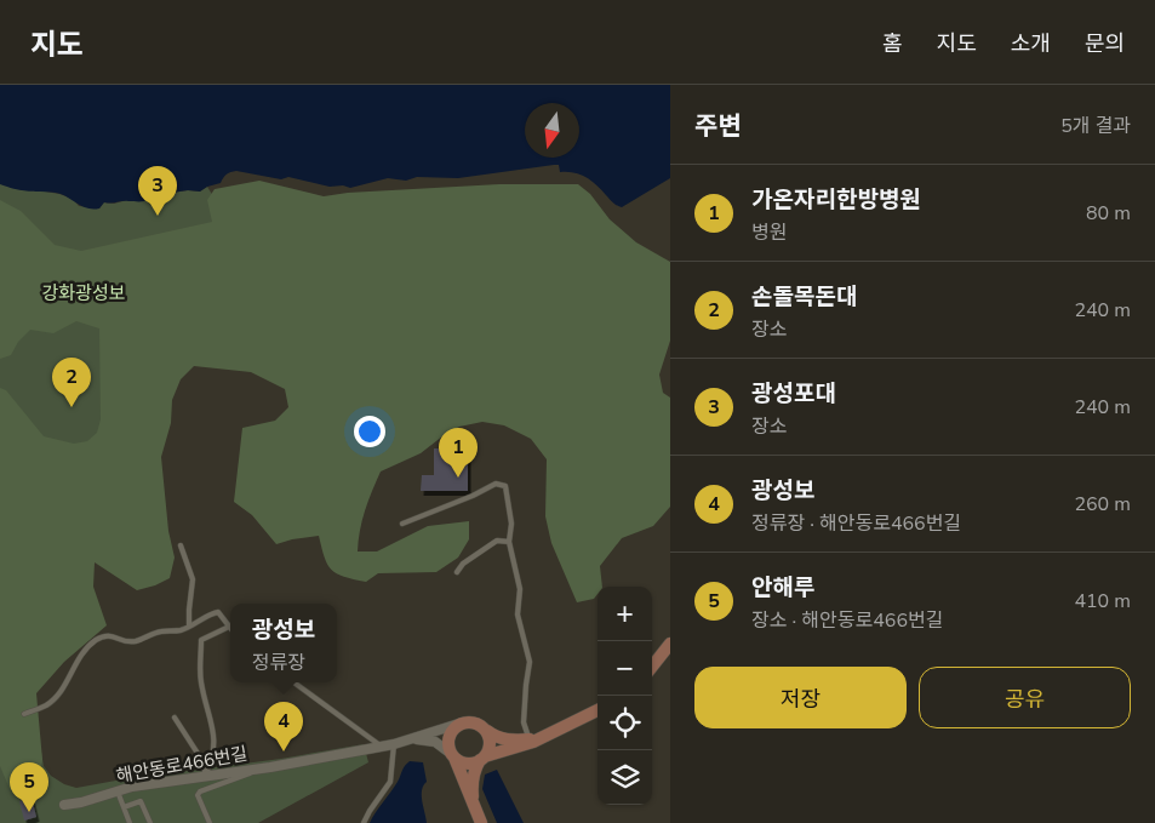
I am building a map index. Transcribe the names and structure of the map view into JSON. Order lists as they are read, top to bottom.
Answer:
{
  "streets": {
    "street": ["해안동로466번길"]
  },
  "parks": ["강화광성보"],
  "north": "bottom",
  "page": {
    "header": "지도",
    "nav": [
      "홈",
      "지도",
      "소개",
      "문의"
    ],
    "heading": ["주변", "5개 결과"],
    "list": [
      {
        "mark": "1",
        "name": "가온자리한방병원",
        "note": "병원",
        "value": "80 m"
      },
      {
        "mark": "2",
        "name": "손돌목돈대",
        "note": "장소",
        "value": "240 m"
      },
      {
        "mark": "3",
        "name": "광성포대",
        "note": "장소",
        "value": "240 m"
      },
      {
        "mark": "4",
        "name": "광성보",
        "note": "정류장 · 해안동로466번길",
        "value": "260 m"
      },
      {
        "mark": "5",
        "name": "안해루",
        "note": "장소 · 해안동로466번길",
        "value": "410 m"
      }
    ],
    "pins": [
      "3",
      "2",
      "1",
      "4",
      "5"
    ],
    "map_buttons": ["+", "−"],
    "popup": ["광성보", "정류장"],
    "buttons": ["저장", "공유"]
  }
}
